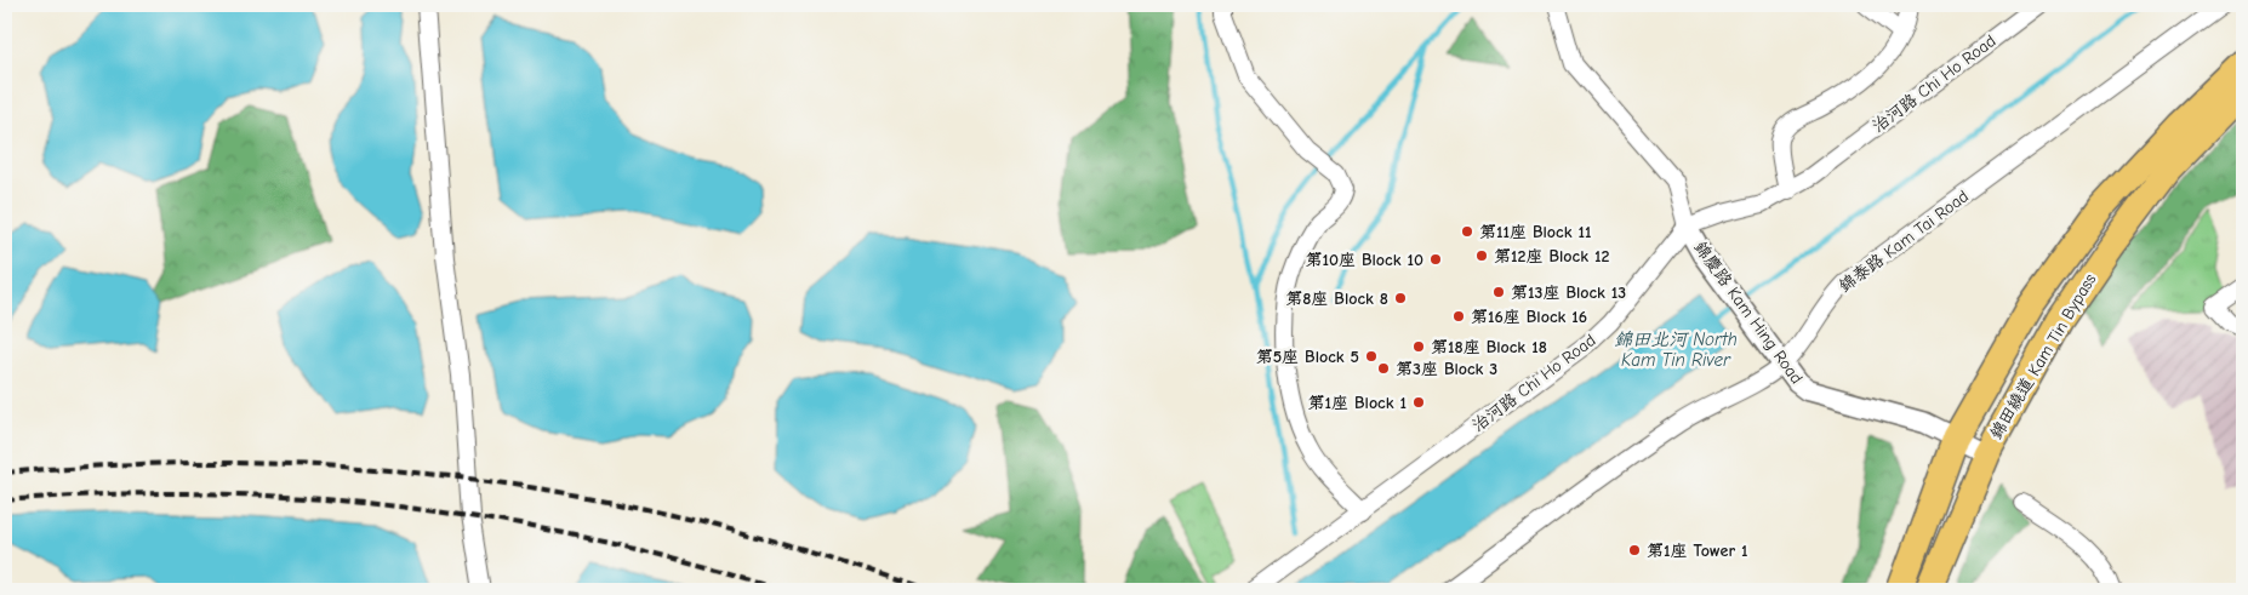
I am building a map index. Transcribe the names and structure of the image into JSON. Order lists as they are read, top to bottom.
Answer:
{
  "streets": {
    "main road": ["錦田繞道 Kam Tin Bypass"],
    "street": ["治河路 Chi Ho Road", "錦泰路 Kam Tai Road", "錦慶路 Kam Hing Road"]
  },
  "crossings": [
    ["治河路 Chi Ho Road", "錦慶路 Kam Hing Road"],
    ["錦泰路 Kam Tai Road", "錦慶路 Kam Hing Road"],
    ["錦慶路 Kam Hing Road", "錦田繞道 Kam Tin Bypass"]
  ],
  "water": ["錦田北河 North Kam Tin River"],
  "places": [
    "第11座 Block 11",
    "第12座 Block 12",
    "第10座 Block 10",
    "第13座 Block 13",
    "第8座 Block 8",
    "第16座 Block 16",
    "第18座 Block 18",
    "第5座 Block 5",
    "第3座 Block 3",
    "第1座 Block 1",
    "第1座 Tower 1"
  ]
}
